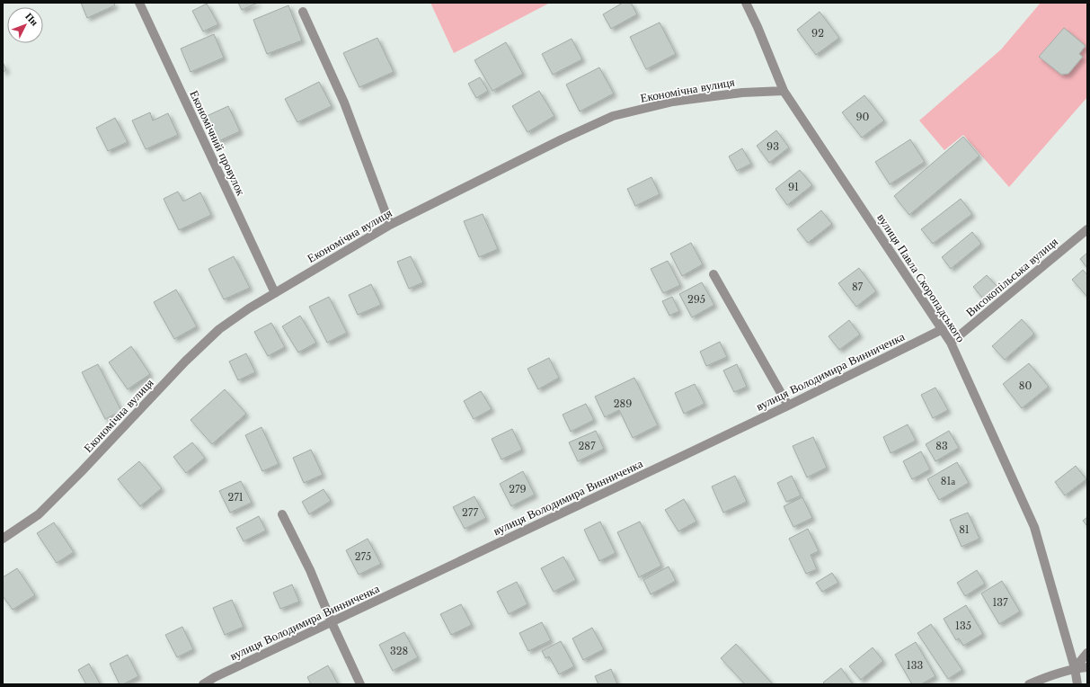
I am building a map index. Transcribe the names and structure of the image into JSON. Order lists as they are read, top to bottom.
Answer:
{
  "streets": {
    "street": [
      "Економічна вулиця",
      "Економічний провулок",
      "Високопільська вулиця",
      "вулиця Павла Скоропадського",
      "вулиця Володимира Винниченка"
    ]
  },
  "crossings": [
    ["Економічна вулиця", "Економічний провулок"],
    ["Економічна вулиця", "вулиця Павла Скоропадського"],
    ["Високопільська вулиця", "вулиця Павла Скоропадського"],
    ["вулиця Павла Скоропадського", "вулиця Володимира Винниченка"]
  ],
  "house_numbers": [
    "92",
    "90",
    "93",
    "91",
    "87",
    "295",
    "80",
    "289",
    "287",
    "83",
    "81а",
    "279",
    "271",
    "277",
    "81",
    "275",
    "137",
    "135",
    "328",
    "133"
  ],
  "north": "top right"
}
